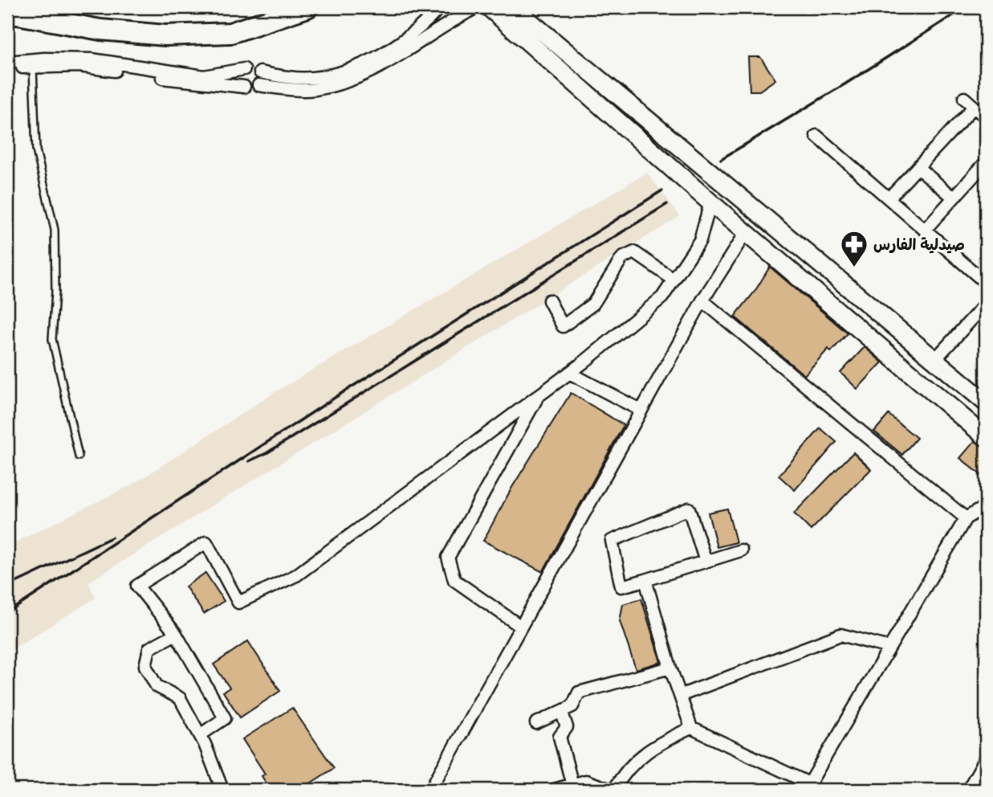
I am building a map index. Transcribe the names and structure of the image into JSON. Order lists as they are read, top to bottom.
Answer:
{
  "places": {
    "pharmacy": ["صيدلية الفارس"]
  }
}
